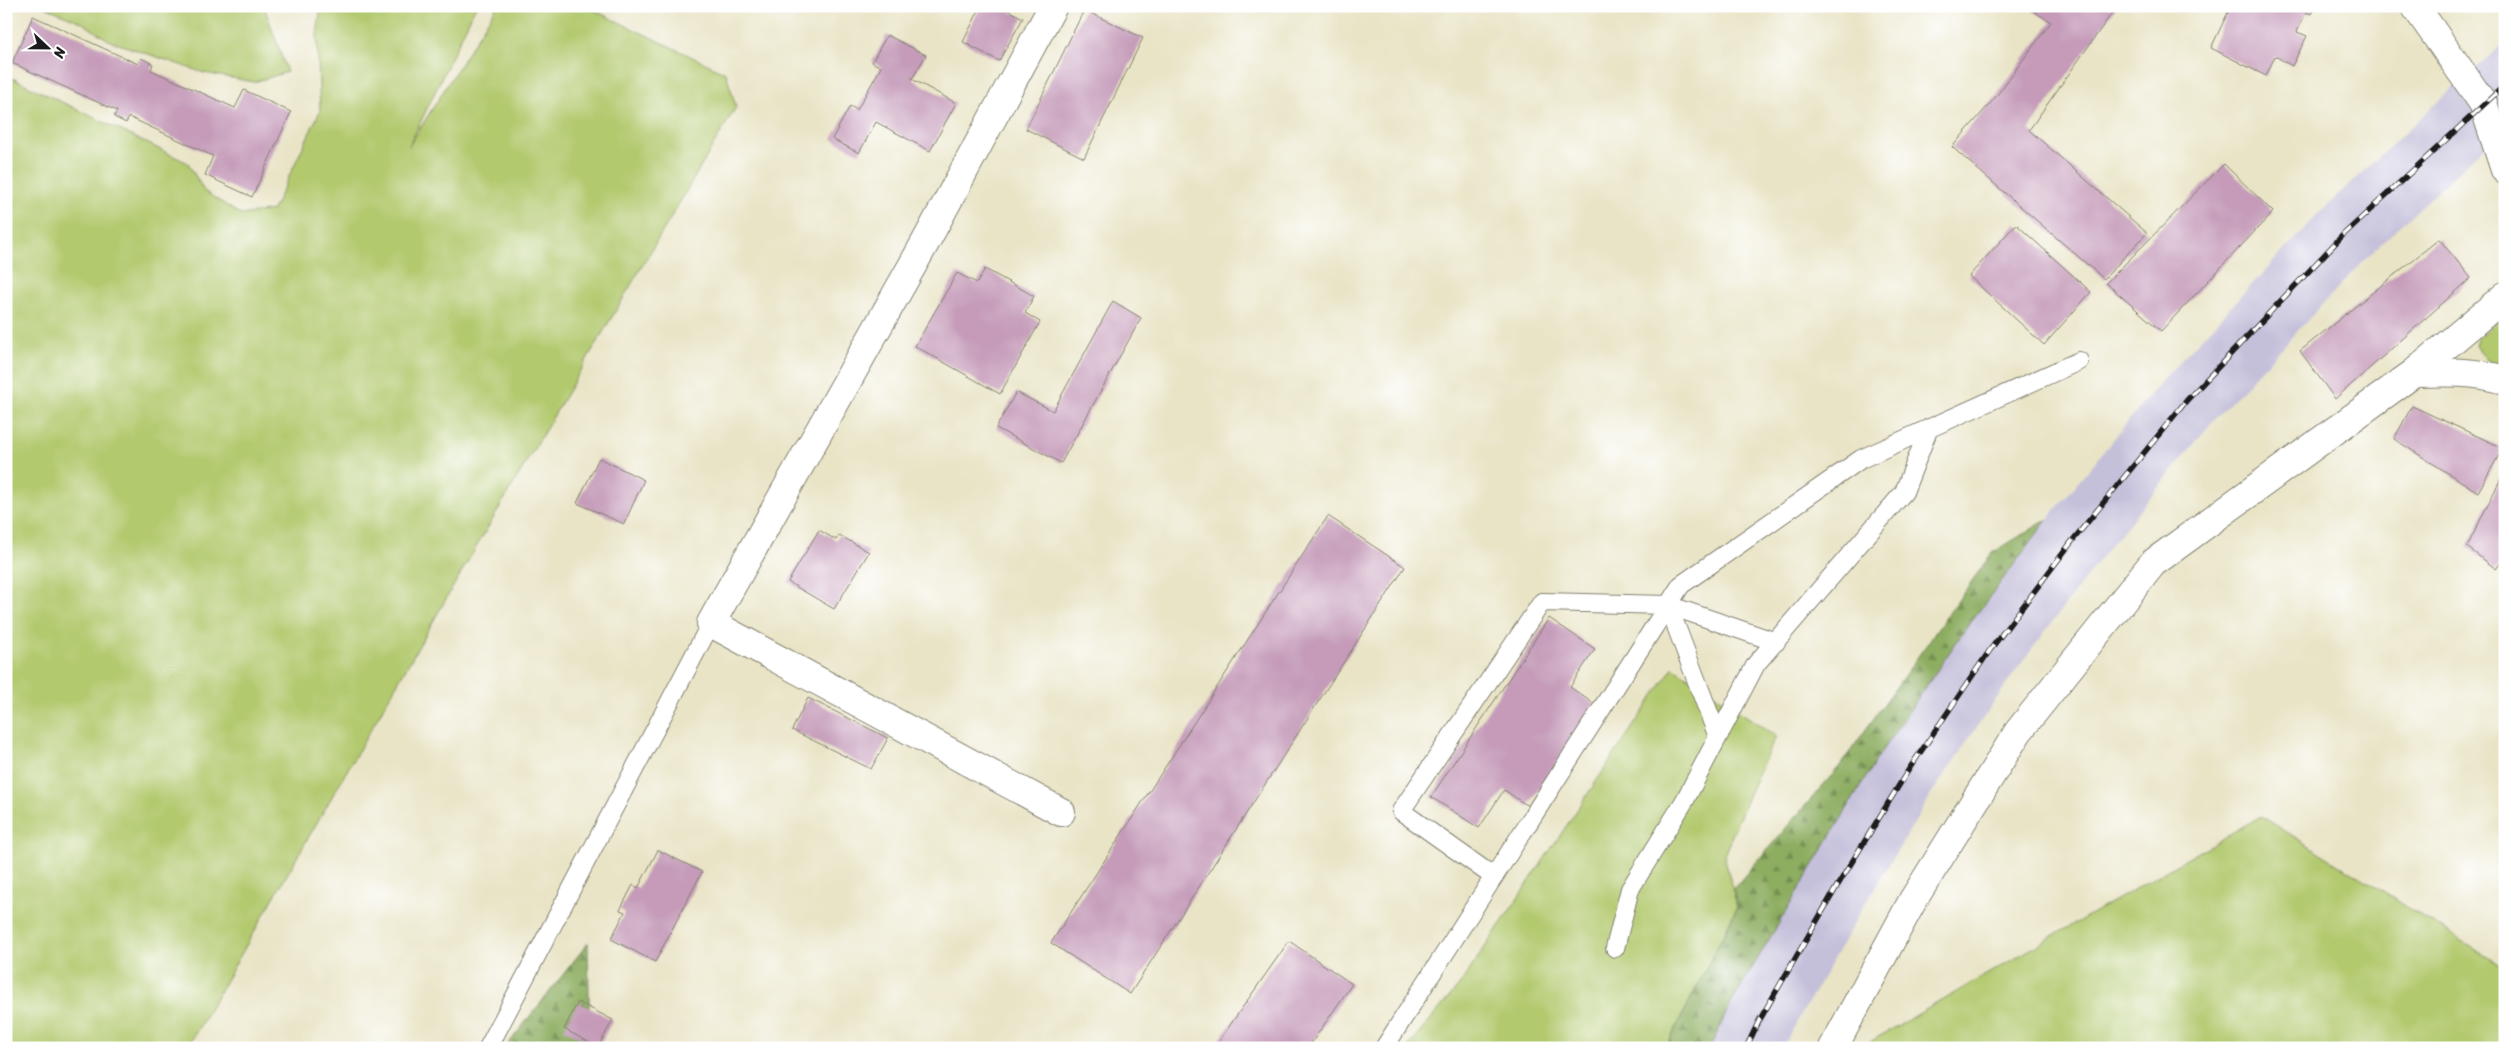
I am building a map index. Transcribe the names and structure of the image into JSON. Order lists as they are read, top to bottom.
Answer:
{
  "north": "right"
}
